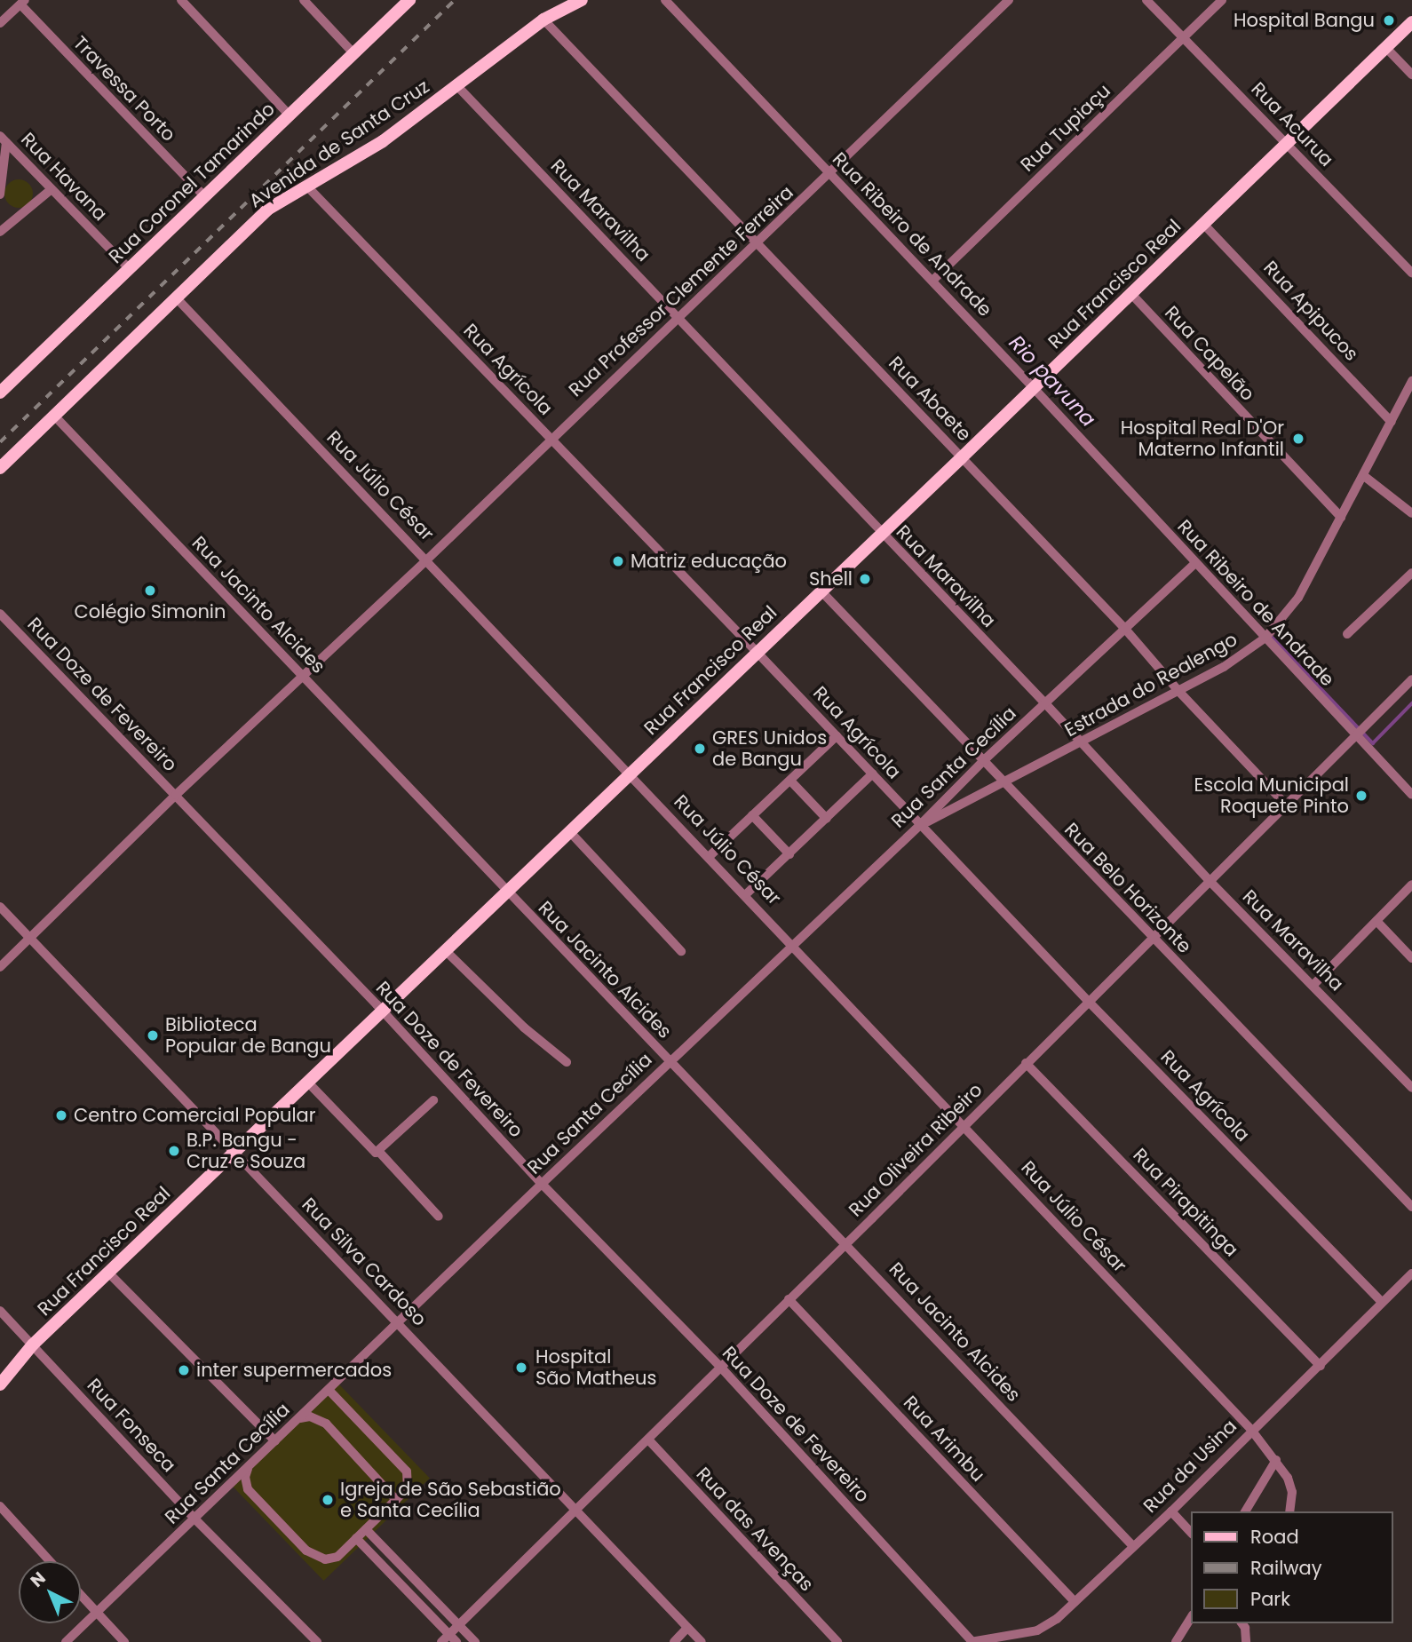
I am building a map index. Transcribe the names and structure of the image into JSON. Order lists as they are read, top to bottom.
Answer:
{
  "streets": {
    "main road": ["Avenida de Santa Cruz", "Rua Coronel Tamarindo", "Rua Francisco Real"],
    "street": [
      "Travessa Porto",
      "Rua Acurua",
      "Rua Tupiaçu",
      "Rua Havana",
      "Rua Maravilha",
      "Rua Ribeiro de Andrade",
      "Rua Professor Clemente Ferreira",
      "Rua Apipucos",
      "Rua Capelão",
      "Rua Agrícola",
      "Rua Abaete",
      "Rua Júlio César",
      "Rua Jacinto Alcides",
      "Estrada do Realengo",
      "Rua Doze de Fevereiro",
      "Rua Santa Cecília",
      "Rua Belo Horizonte",
      "Rua Oliveira Ribeiro",
      "Rua Pirapitinga",
      "Rua Silva Cardoso",
      "Rua Fonseca",
      "Rua Arimbu",
      "Rua da Usina",
      "Rua das Avenças"
    ]
  },
  "crossings": [
    ["Travessa Porto", "Rua Coronel Tamarindo"],
    ["Rua Acurua", "Rua Tupiaçu"],
    ["Rua Acurua", "Rua Francisco Real"],
    ["Rua Tupiaçu", "Rua Ribeiro de Andrade"],
    ["Avenida de Santa Cruz", "Rua Maravilha"],
    ["Avenida de Santa Cruz", "Rua Agrícola"],
    ["Avenida de Santa Cruz", "Rua Abaete"],
    ["Avenida de Santa Cruz", "Rua Júlio César"],
    ["Avenida de Santa Cruz", "Rua Jacinto Alcides"],
    ["Rua Havana", "Rua Coronel Tamarindo"],
    ["Rua Maravilha", "Rua Francisco Real"],
    ["Rua Maravilha", "Rua Professor Clemente Ferreira"],
    ["Rua Maravilha", "Estrada do Realengo"],
    ["Rua Maravilha", "Rua Santa Cecília"],
    ["Rua Maravilha", "Rua Oliveira Ribeiro"],
    ["Rua Ribeiro de Andrade", "Rua Francisco Real"],
    ["Rua Ribeiro de Andrade", "Rua Professor Clemente Ferreira"],
    ["Rua Ribeiro de Andrade", "Estrada do Realengo"],
    ["Rua Ribeiro de Andrade", "Rua Santa Cecília"],
    ["Rua Ribeiro de Andrade", "Rua Oliveira Ribeiro"],
    ["Rua Francisco Real", "Rua Apipucos"],
    ["Rua Francisco Real", "Rua Capelão"],
    ["Rua Francisco Real", "Rua Agrícola"],
    ["Rua Francisco Real", "Rua Abaete"],
    ["Rua Francisco Real", "Rua Júlio César"],
    ["Rua Francisco Real", "Rua Jacinto Alcides"],
    ["Rua Francisco Real", "Rua Doze de Fevereiro"],
    ["Rua Francisco Real", "Rua Belo Horizonte"],
    ["Rua Francisco Real", "Rua Silva Cardoso"],
    ["Rua Francisco Real", "Rua Fonseca"],
    ["Rua Professor Clemente Ferreira", "Rua Agrícola"],
    ["Rua Professor Clemente Ferreira", "Rua Abaete"],
    ["Rua Professor Clemente Ferreira", "Rua Júlio César"],
    ["Rua Professor Clemente Ferreira", "Rua Jacinto Alcides"],
    ["Rua Professor Clemente Ferreira", "Rua Doze de Fevereiro"],
    ["Rua Professor Clemente Ferreira", "Rua Silva Cardoso"],
    ["Rua Apipucos", "Estrada do Realengo"],
    ["Rua Capelão", "Estrada do Realengo"],
    ["Rua Agrícola", "Estrada do Realengo"],
    ["Rua Agrícola", "Rua Santa Cecília"],
    ["Rua Agrícola", "Rua Oliveira Ribeiro"],
    ["Rua Agrícola", "Rua da Usina"],
    ["Rua Abaete", "Estrada do Realengo"],
    ["Rua Abaete", "Rua Santa Cecília"],
    ["Rua Abaete", "Rua Oliveira Ribeiro"],
    ["Rua Júlio César", "Rua Santa Cecília"],
    ["Rua Júlio César", "Rua Oliveira Ribeiro"],
    ["Rua Júlio César", "Rua da Usina"],
    ["Rua Jacinto Alcides", "Rua Santa Cecília"],
    ["Rua Jacinto Alcides", "Rua Oliveira Ribeiro"],
    ["Rua Jacinto Alcides", "Rua da Usina"],
    ["Estrada do Realengo", "Rua Santa Cecília"],
    ["Estrada do Realengo", "Rua Belo Horizonte"],
    ["Rua Doze de Fevereiro", "Rua Santa Cecília"],
    ["Rua Doze de Fevereiro", "Rua Oliveira Ribeiro"],
    ["Rua Doze de Fevereiro", "Rua da Usina"],
    ["Rua Santa Cecília", "Rua Belo Horizonte"],
    ["Rua Santa Cecília", "Rua Silva Cardoso"],
    ["Rua Santa Cecília", "Rua Fonseca"],
    ["Rua Belo Horizonte", "Rua Oliveira Ribeiro"],
    ["Rua Oliveira Ribeiro", "Rua Pirapitinga"],
    ["Rua Oliveira Ribeiro", "Rua Silva Cardoso"],
    ["Rua Oliveira Ribeiro", "Rua Arimbu"],
    ["Rua Oliveira Ribeiro", "Rua das Avenças"],
    ["Rua Pirapitinga", "Rua da Usina"],
    ["Rua Arimbu", "Rua da Usina"]
  ],
  "water": ["Rio pavuna"],
  "places": [
    "Hospital Bangu",
    "Hospital Real D'Or Materno Infantil",
    "Matriz educação",
    "Shell",
    "Colégio Simonin",
    "GRES Unidos de Bangu",
    "Escola Municipal Roquete Pinto",
    "Biblioteca Popular de Bangu",
    "Centro Comercial Popular",
    "B.P. Bangu - Cruz e Souza",
    "Hospital São Matheus",
    "inter supermercados",
    "Igreja de São Sebastião e Santa Cecília"
  ],
  "legend": ["Road", "Railway", "Park"],
  "north": "top left"
}
